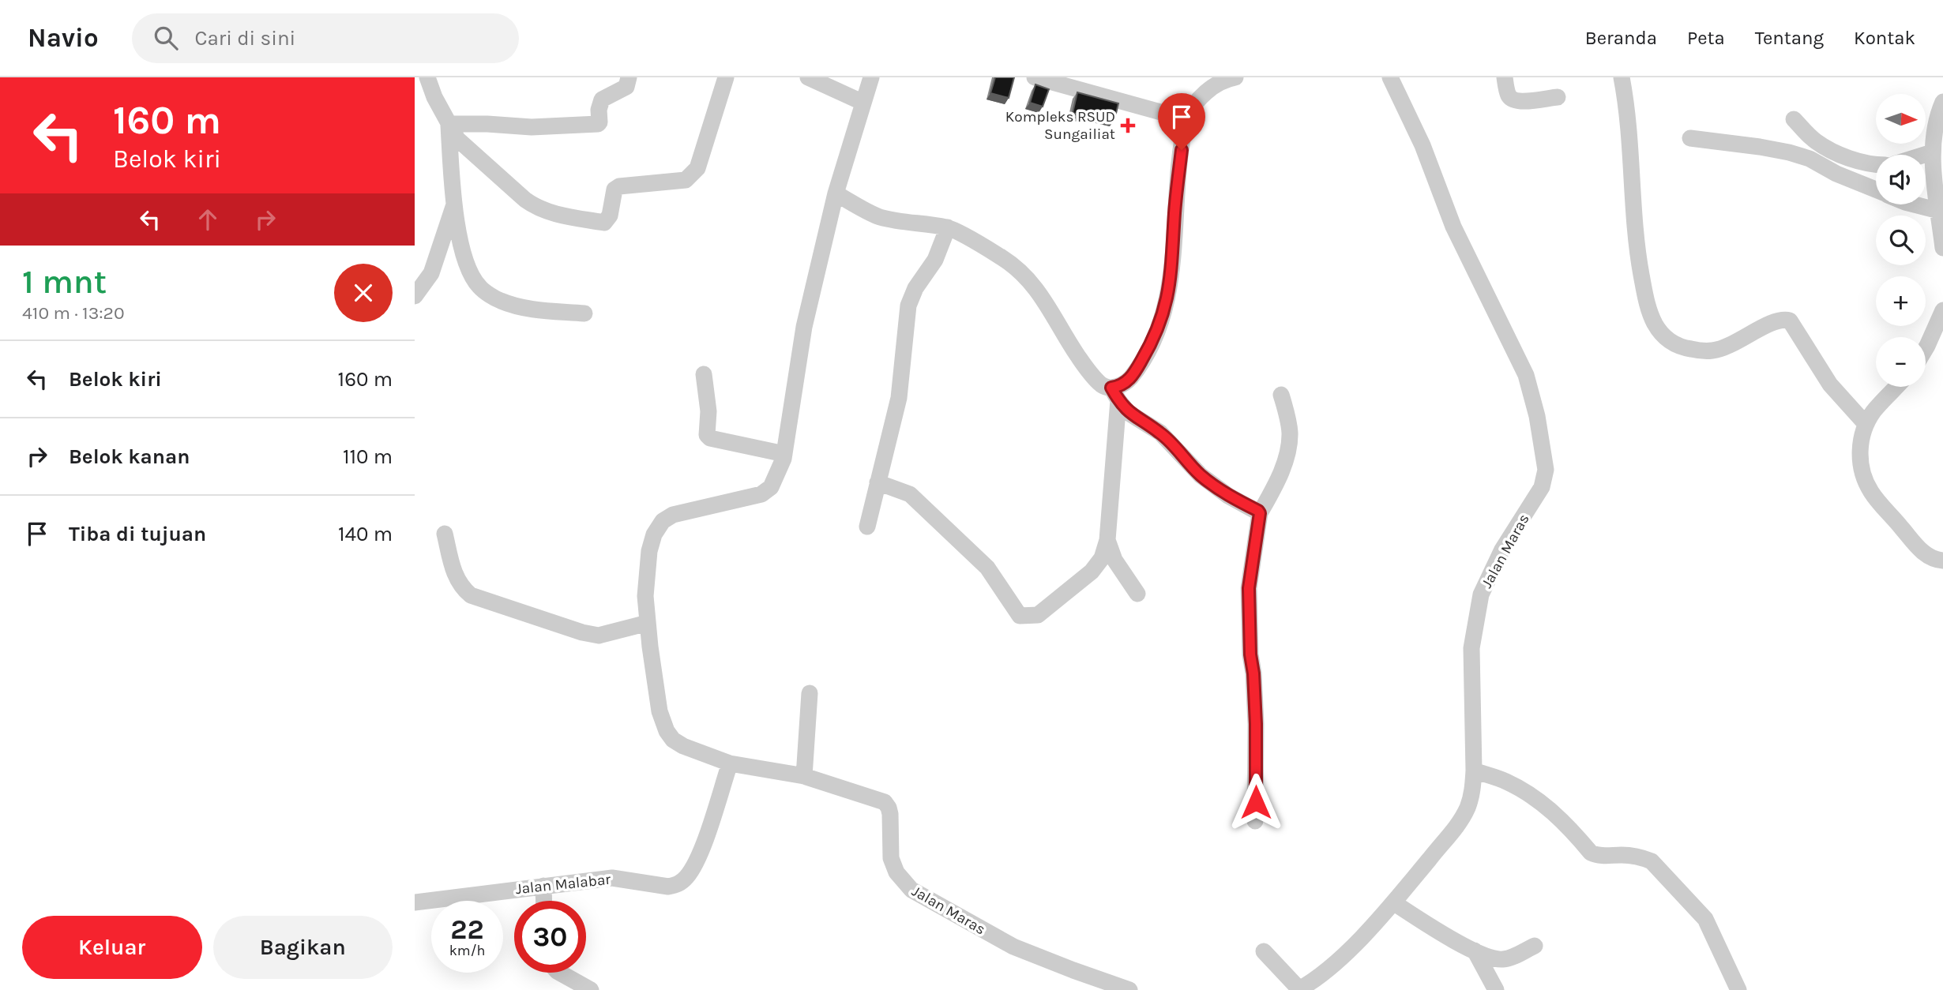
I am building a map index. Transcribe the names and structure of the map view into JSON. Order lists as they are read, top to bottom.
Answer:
{
  "streets": {
    "street": ["Jalan Maras", "Jalan Malabar"]
  },
  "crossings": [
    ["Jalan Maras", "Jalan Malabar"]
  ],
  "places": {
    "health": ["Kompleks RSUD Sungailiat"]
  },
  "north": "right",
  "page": {
    "header": "Navio",
    "search": "Cari di sini",
    "nav": [
      "Beranda",
      "Peta",
      "Tentang",
      "Kontak"
    ],
    "turn": ["160 m", "Belok kiri"],
    "map_buttons": ["+", "−"],
    "heading": ["1 mnt", "410 m · 13:20"],
    "list": [
      {
        "name": "Belok kiri",
        "value": "160 m"
      },
      {
        "name": "Belok kanan",
        "value": "110 m"
      },
      {
        "name": "Tiba di tujuan",
        "value": "140 m"
      }
    ],
    "speed": "22 km/h",
    "limit": "30",
    "buttons": ["Keluar", "Bagikan"]
  }
}
